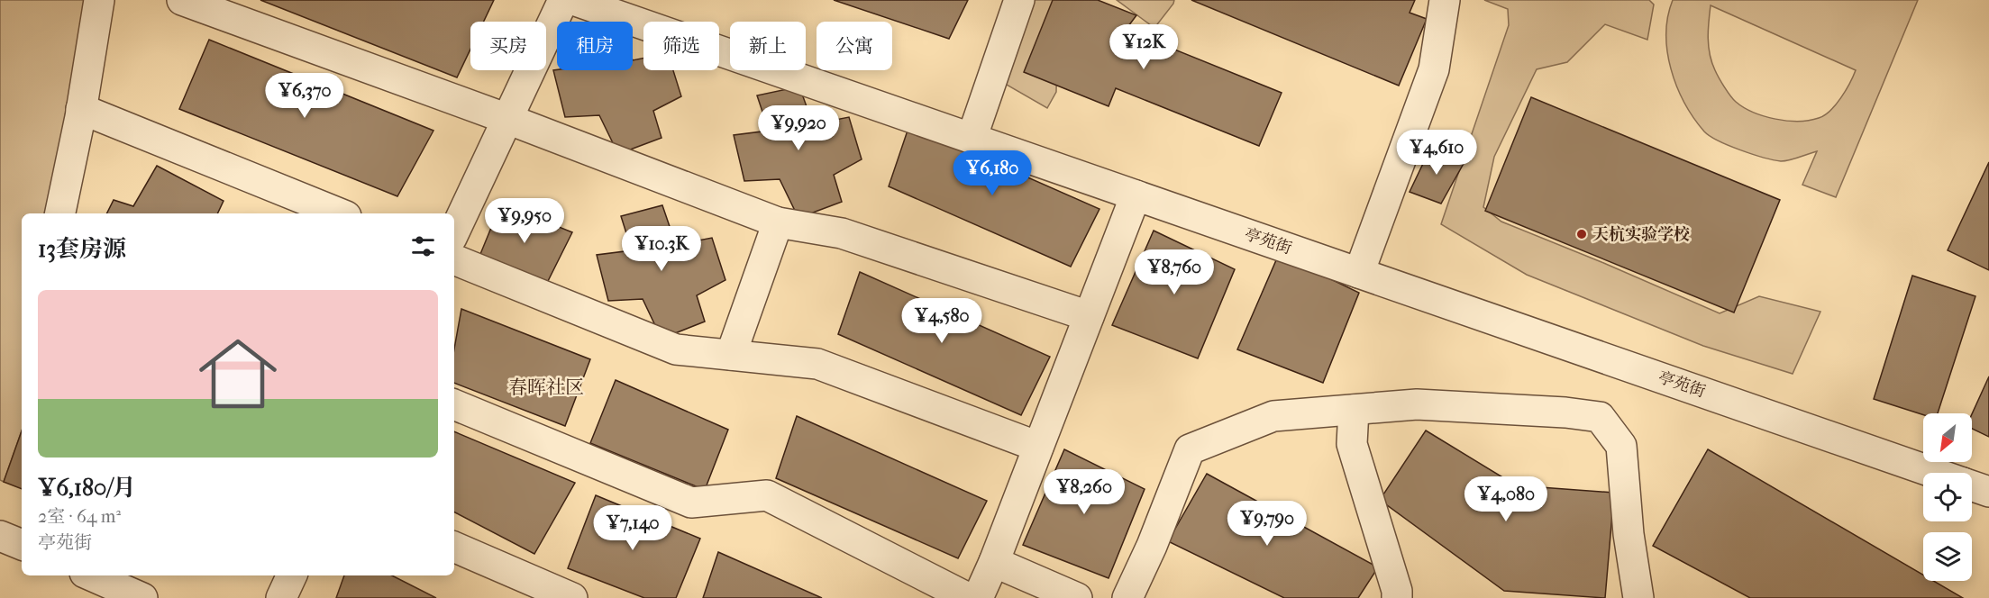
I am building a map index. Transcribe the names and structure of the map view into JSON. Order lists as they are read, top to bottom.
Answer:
{
  "streets": {
    "street": ["亭苑街"]
  },
  "districts": ["春晖社区"],
  "places": ["天杭实验学校"],
  "north": "bottom left",
  "page": {
    "chip": [
      "买房",
      "租房",
      "筛选",
      "新上",
      "公寓"
    ],
    "price": [
      "¥12K",
      "¥6,370",
      "¥9,920",
      "¥4,610",
      "¥6,180",
      "¥9,950",
      "¥10.3K",
      "¥8,760",
      "¥4,580",
      "¥8,260",
      "¥4,080",
      "¥9,790",
      "¥7,140"
    ],
    "heading": "13套房源",
    "list": [
      {
        "name": "¥6,180/月",
        "note": "2室 · 64 m² · 亭苑街"
      }
    ]
  }
}
